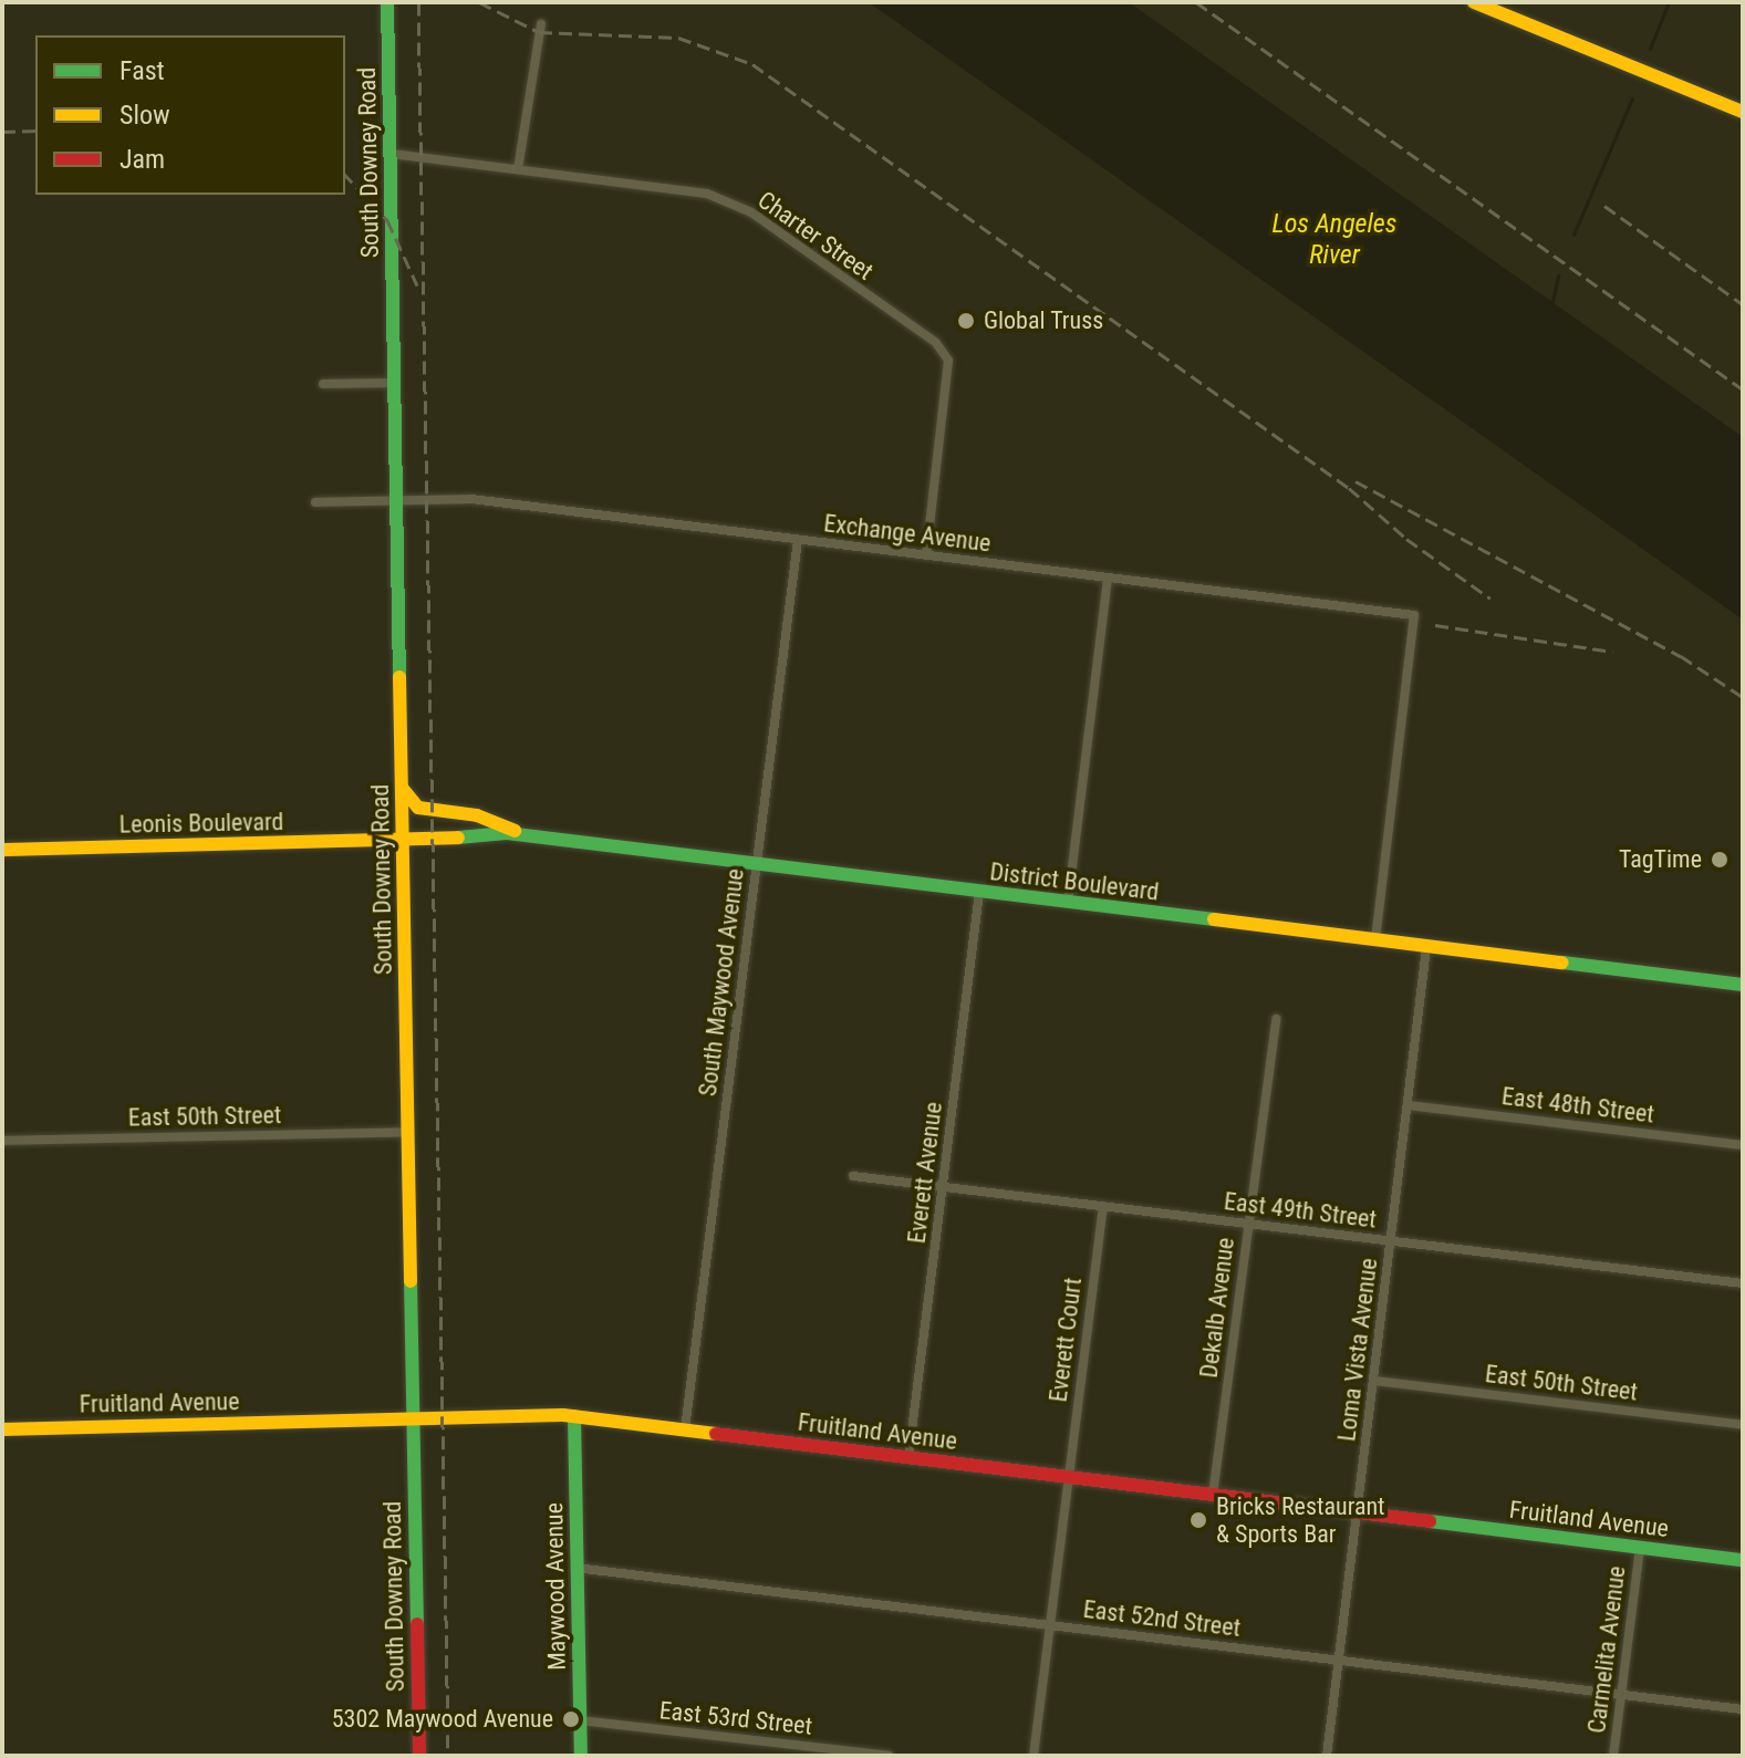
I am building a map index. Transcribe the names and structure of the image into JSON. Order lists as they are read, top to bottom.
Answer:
{
  "streets": {
    "main road": [
      "South Downey Road",
      "Leonis Boulevard",
      "District Boulevard",
      "Fruitland Avenue",
      "Maywood Avenue"
    ],
    "street": [
      "Charter Street",
      "Exchange Avenue",
      "South Maywood Avenue",
      "East 48th Street",
      "East 50th Street",
      "Everett Avenue",
      "East 49th Street",
      "Dekalb Avenue",
      "Everett Court",
      "Loma Vista Avenue",
      "East 52nd Street",
      "Carmelita Avenue",
      "East 53rd Street"
    ]
  },
  "crossings": [
    ["South Downey Road", "Charter Street"],
    ["South Downey Road", "Exchange Avenue"],
    ["South Downey Road", "Leonis Boulevard"],
    ["South Downey Road", "District Boulevard"],
    ["South Downey Road", "East 50th Street"],
    ["South Downey Road", "Fruitland Avenue"],
    ["Charter Street", "Exchange Avenue"],
    ["Exchange Avenue", "District Boulevard"],
    ["Exchange Avenue", "South Maywood Avenue"],
    ["Leonis Boulevard", "District Boulevard"],
    ["District Boulevard", "South Maywood Avenue"],
    ["District Boulevard", "Everett Avenue"],
    ["District Boulevard", "Loma Vista Avenue"],
    ["South Maywood Avenue", "Fruitland Avenue"],
    ["East 48th Street", "Loma Vista Avenue"],
    ["East 50th Street", "Loma Vista Avenue"],
    ["Everett Avenue", "East 49th Street"],
    ["Everett Avenue", "Fruitland Avenue"],
    ["East 49th Street", "Dekalb Avenue"],
    ["East 49th Street", "Everett Court"],
    ["East 49th Street", "Loma Vista Avenue"],
    ["Dekalb Avenue", "Fruitland Avenue"],
    ["Everett Court", "Fruitland Avenue"],
    ["Loma Vista Avenue", "Fruitland Avenue"],
    ["Loma Vista Avenue", "East 52nd Street"],
    ["Fruitland Avenue", "Maywood Avenue"],
    ["Fruitland Avenue", "Carmelita Avenue"],
    ["Maywood Avenue", "East 52nd Street"],
    ["Maywood Avenue", "East 53rd Street"],
    ["East 52nd Street", "Carmelita Avenue"]
  ],
  "water": ["Los Angeles River"],
  "places": [
    "Global Truss",
    "TagTime",
    "Bricks Restaurant & Sports Bar",
    "5302 Maywood Avenue"
  ],
  "legend": ["Fast", "Slow", "Jam"]
}
